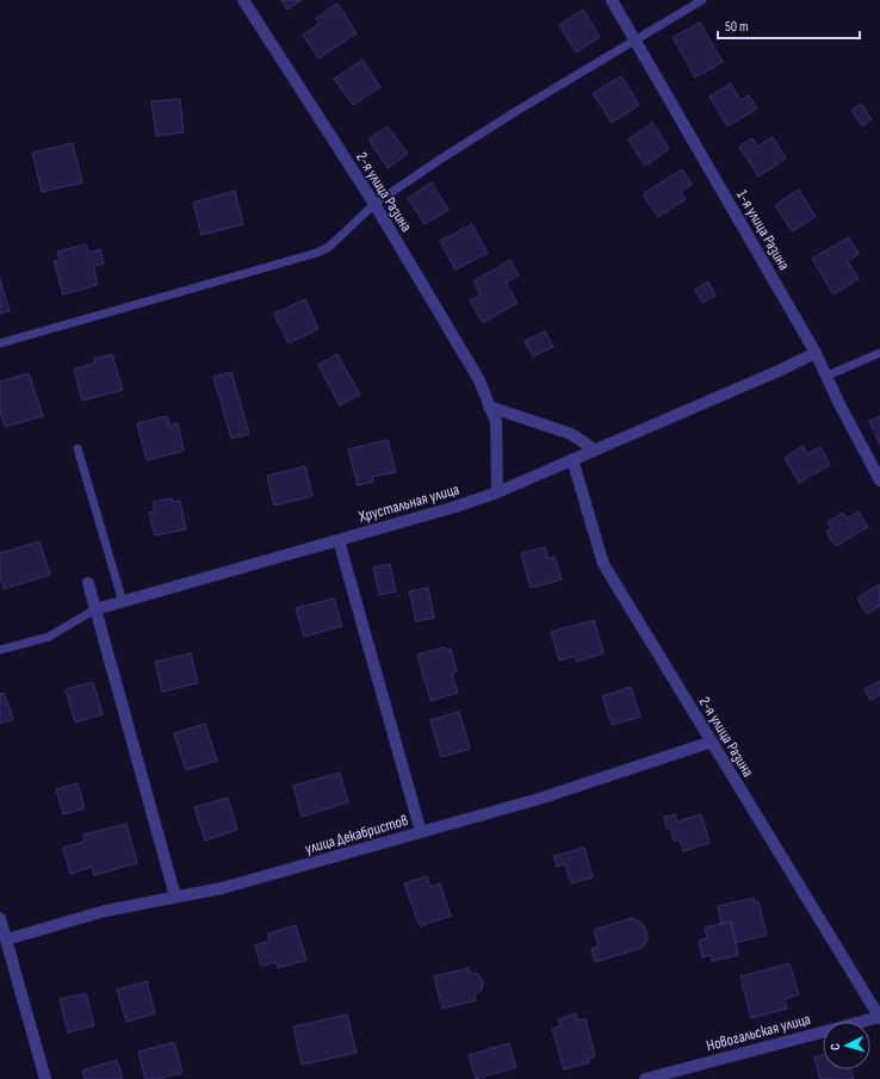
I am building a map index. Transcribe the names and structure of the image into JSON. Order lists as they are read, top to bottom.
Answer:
{
  "streets": {
    "street": [
      "2-я улица Разина",
      "1-я улица Разина",
      "Хрустальная улица",
      "улица Декабристов",
      "Новогальская улица"
    ]
  },
  "crossings": [
    ["2-я улица Разина", "Хрустальная улица"],
    ["2-я улица Разина", "улица Декабристов"],
    ["2-я улица Разина", "Новогальская улица"],
    ["1-я улица Разина", "Хрустальная улица"]
  ],
  "scale_bar": "50 m",
  "north": "left"
}
